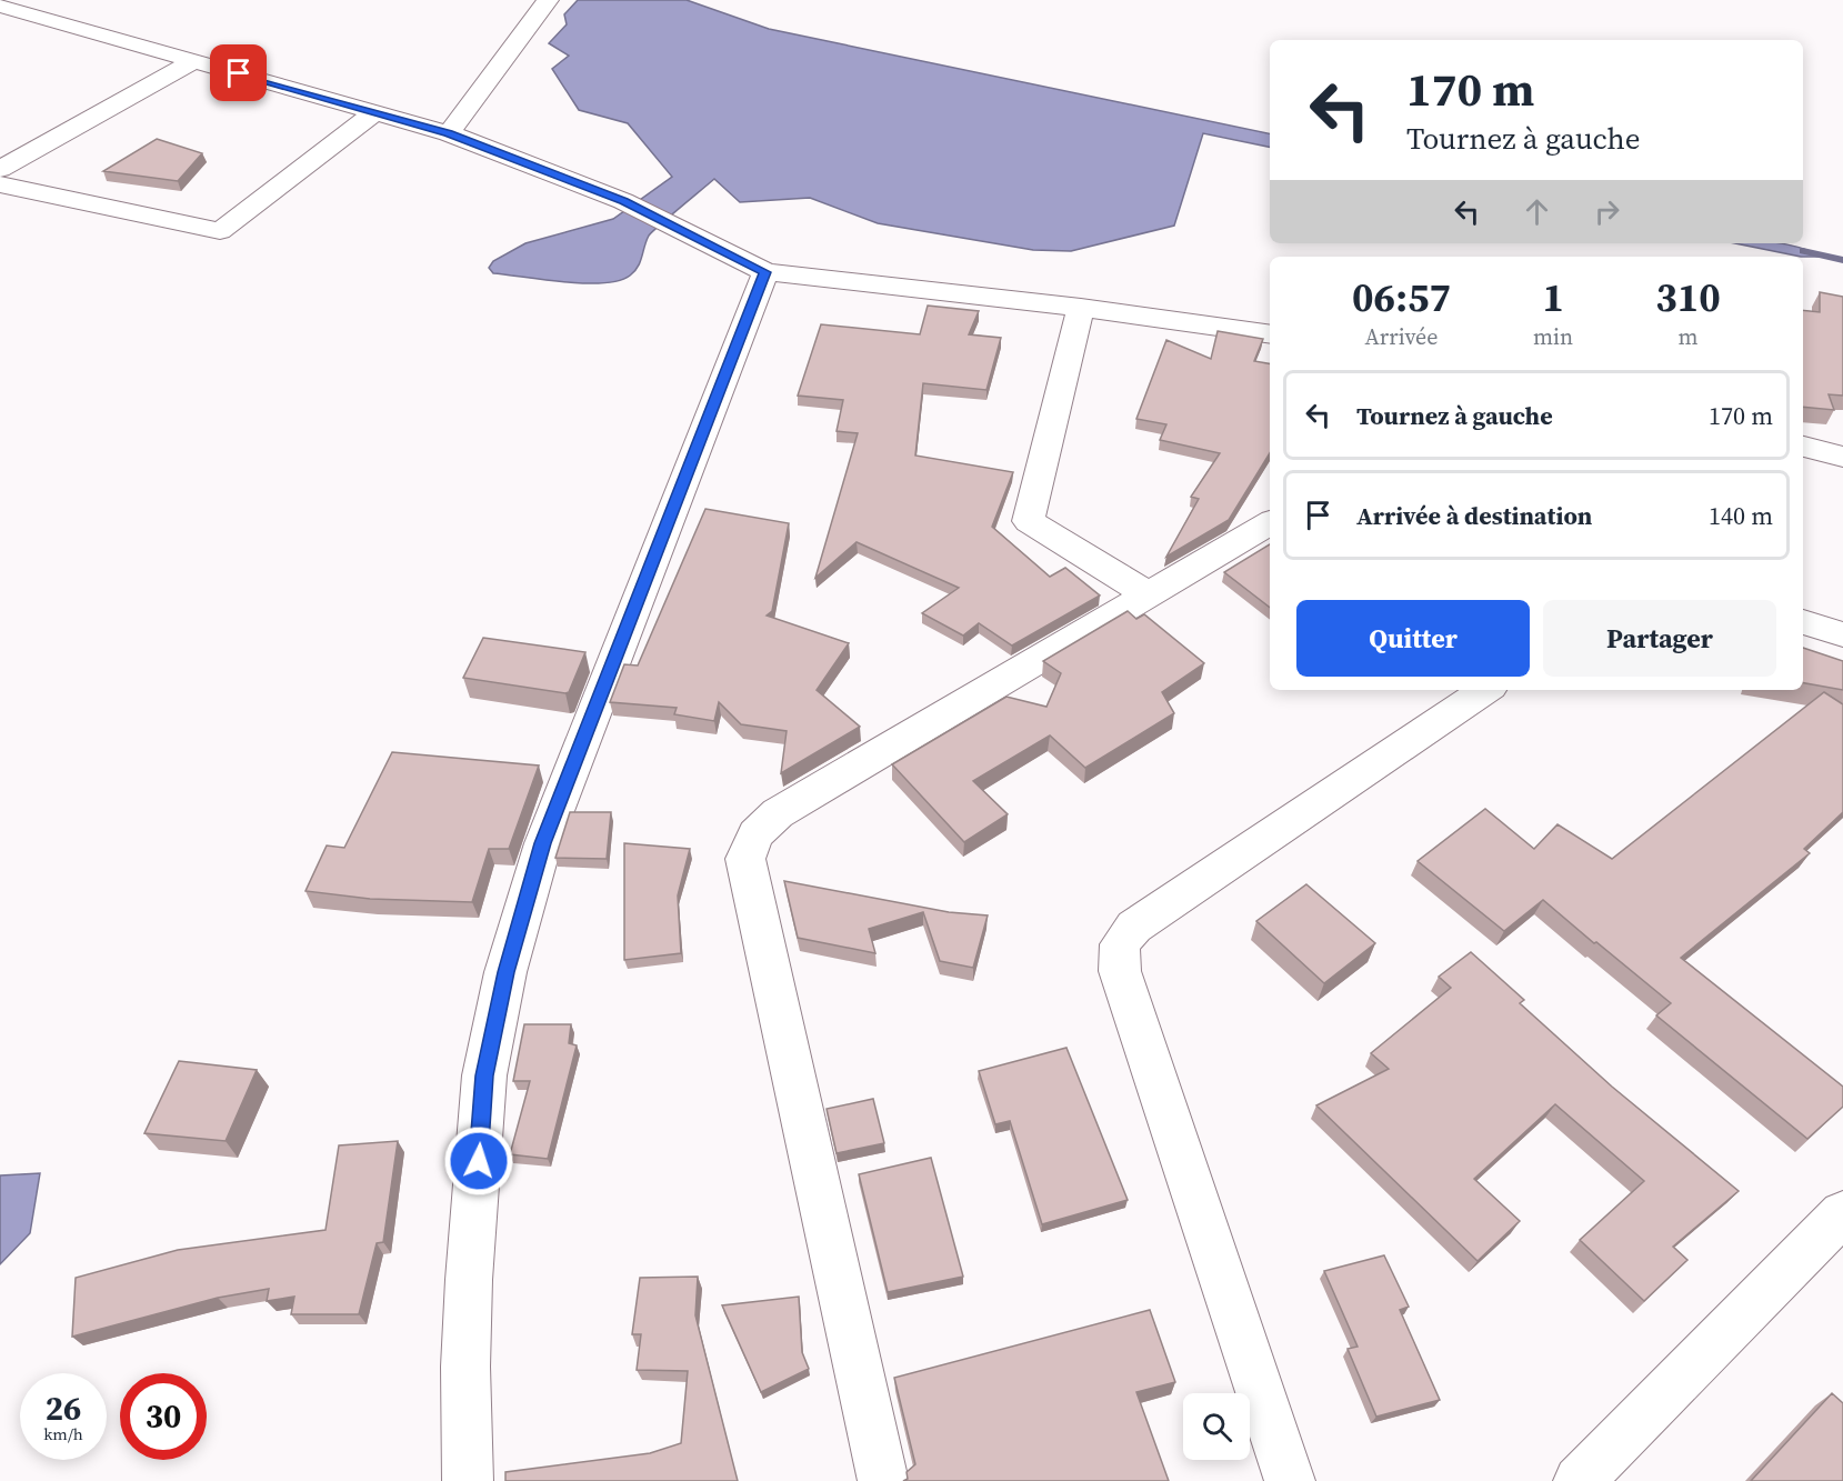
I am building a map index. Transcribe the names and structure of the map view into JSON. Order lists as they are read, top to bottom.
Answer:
{
  "page": {
    "turn": ["170 m", "Tournez à gauche"],
    "eta": [
      "06:57",
      "Arrivée",
      "1",
      "min",
      "310",
      "m"
    ],
    "list": [
      {
        "name": "Tournez à gauche",
        "value": "170 m"
      },
      {
        "name": "Arrivée à destination",
        "value": "140 m"
      }
    ],
    "buttons": ["Quitter", "Partager"],
    "speed": "26 km/h",
    "limit": "30"
  }
}
